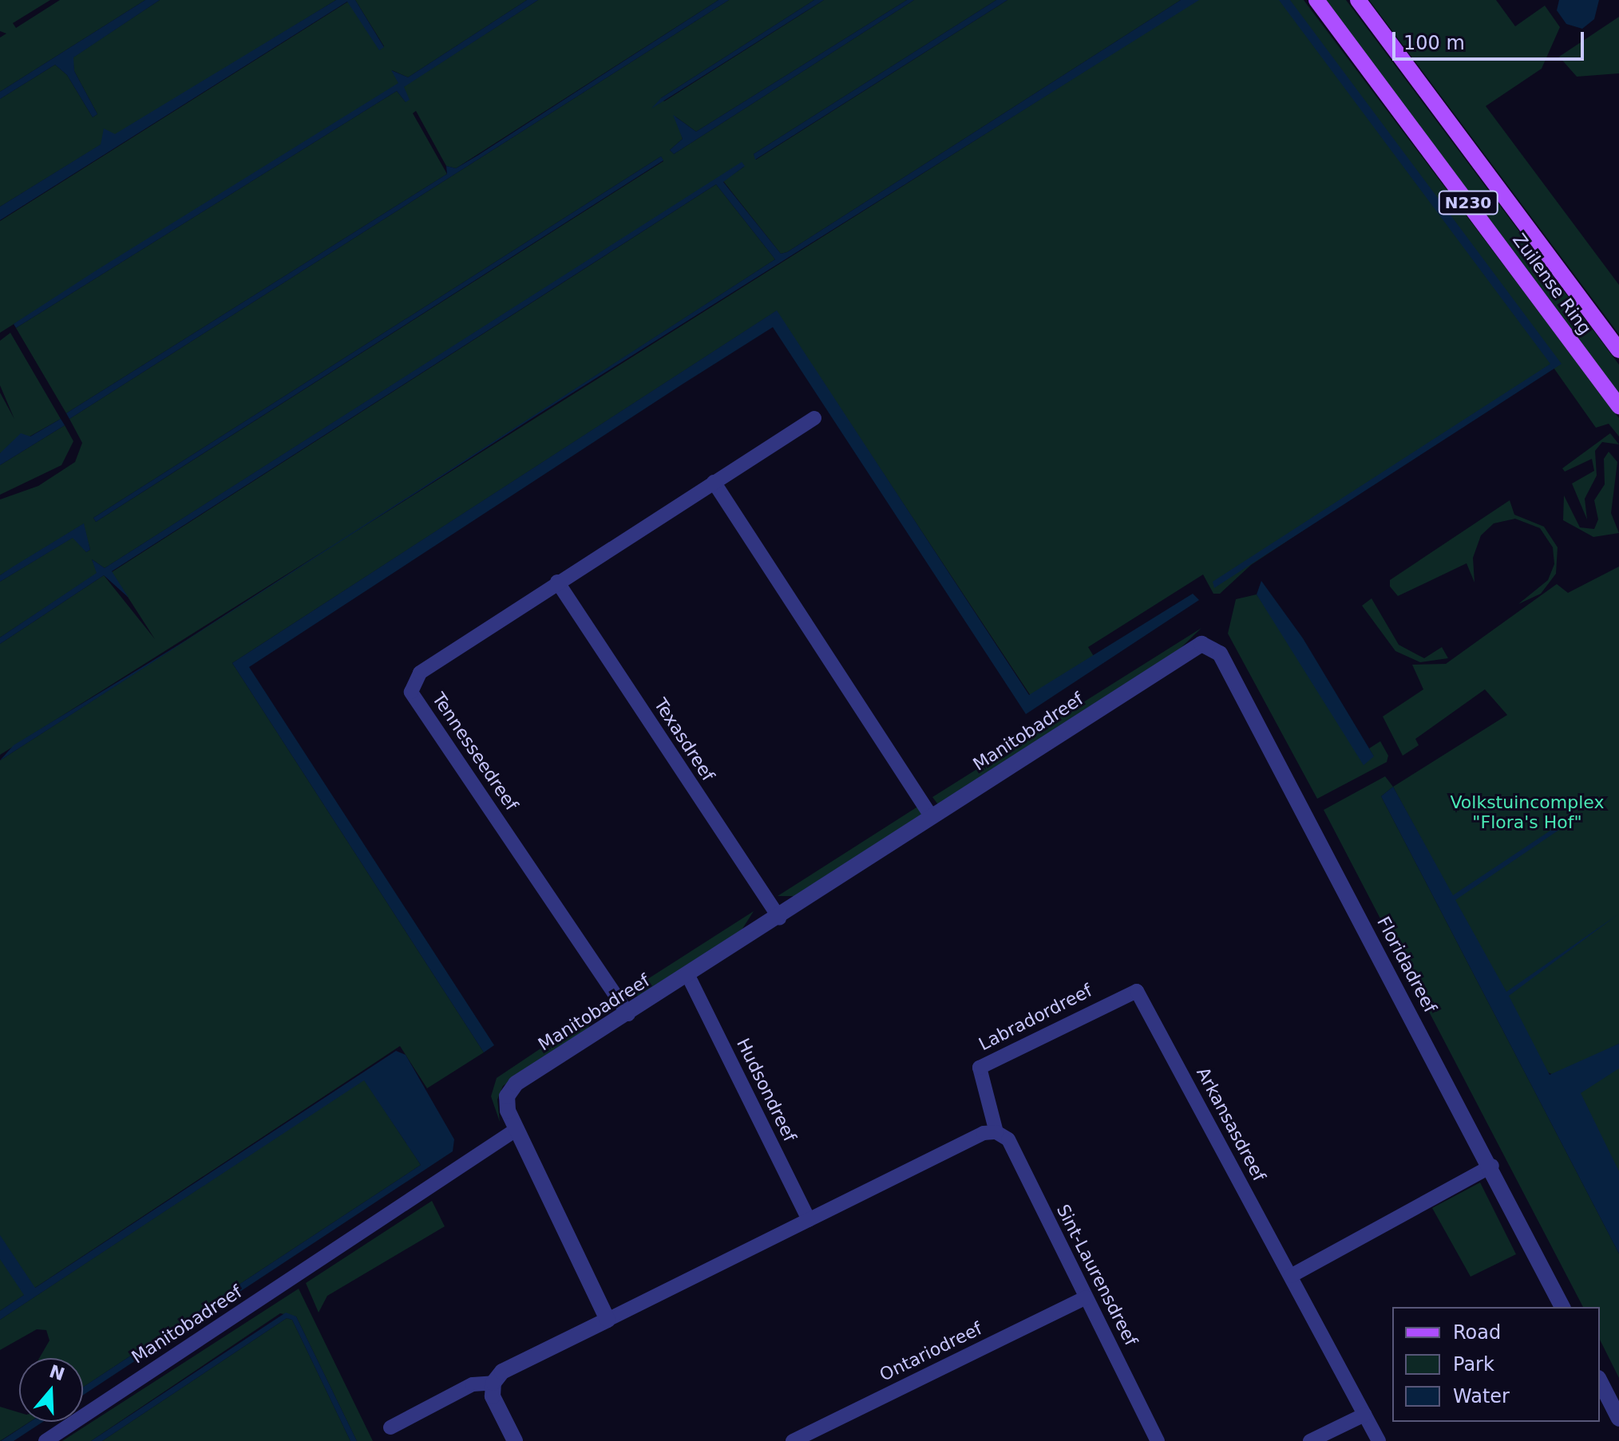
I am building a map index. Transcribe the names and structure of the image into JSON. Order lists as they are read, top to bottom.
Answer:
{
  "streets": {
    "main road": ["N230", "Zuilense Ring"],
    "street": [
      "Manitobadreef",
      "Texasdreef",
      "Tennesseedreef",
      "Floridadreef",
      "Labradordreef",
      "Hudsondreef",
      "Arkansasdreef",
      "Sint-Laurensdreef",
      "Ontariodreef"
    ]
  },
  "crossings": [
    ["Manitobadreef", "Texasdreef"],
    ["Manitobadreef", "Tennesseedreef"],
    ["Manitobadreef", "Floridadreef"],
    ["Manitobadreef", "Hudsondreef"],
    ["Texasdreef", "Tennesseedreef"],
    ["Labradordreef", "Arkansasdreef"],
    ["Labradordreef", "Sint-Laurensdreef"],
    ["Sint-Laurensdreef", "Ontariodreef"]
  ],
  "parks": ["Volkstuincomplex \"Flora's Hof\""],
  "legend": ["Road", "Park", "Water"],
  "scale_bar": "100 m",
  "north": "top"
}
